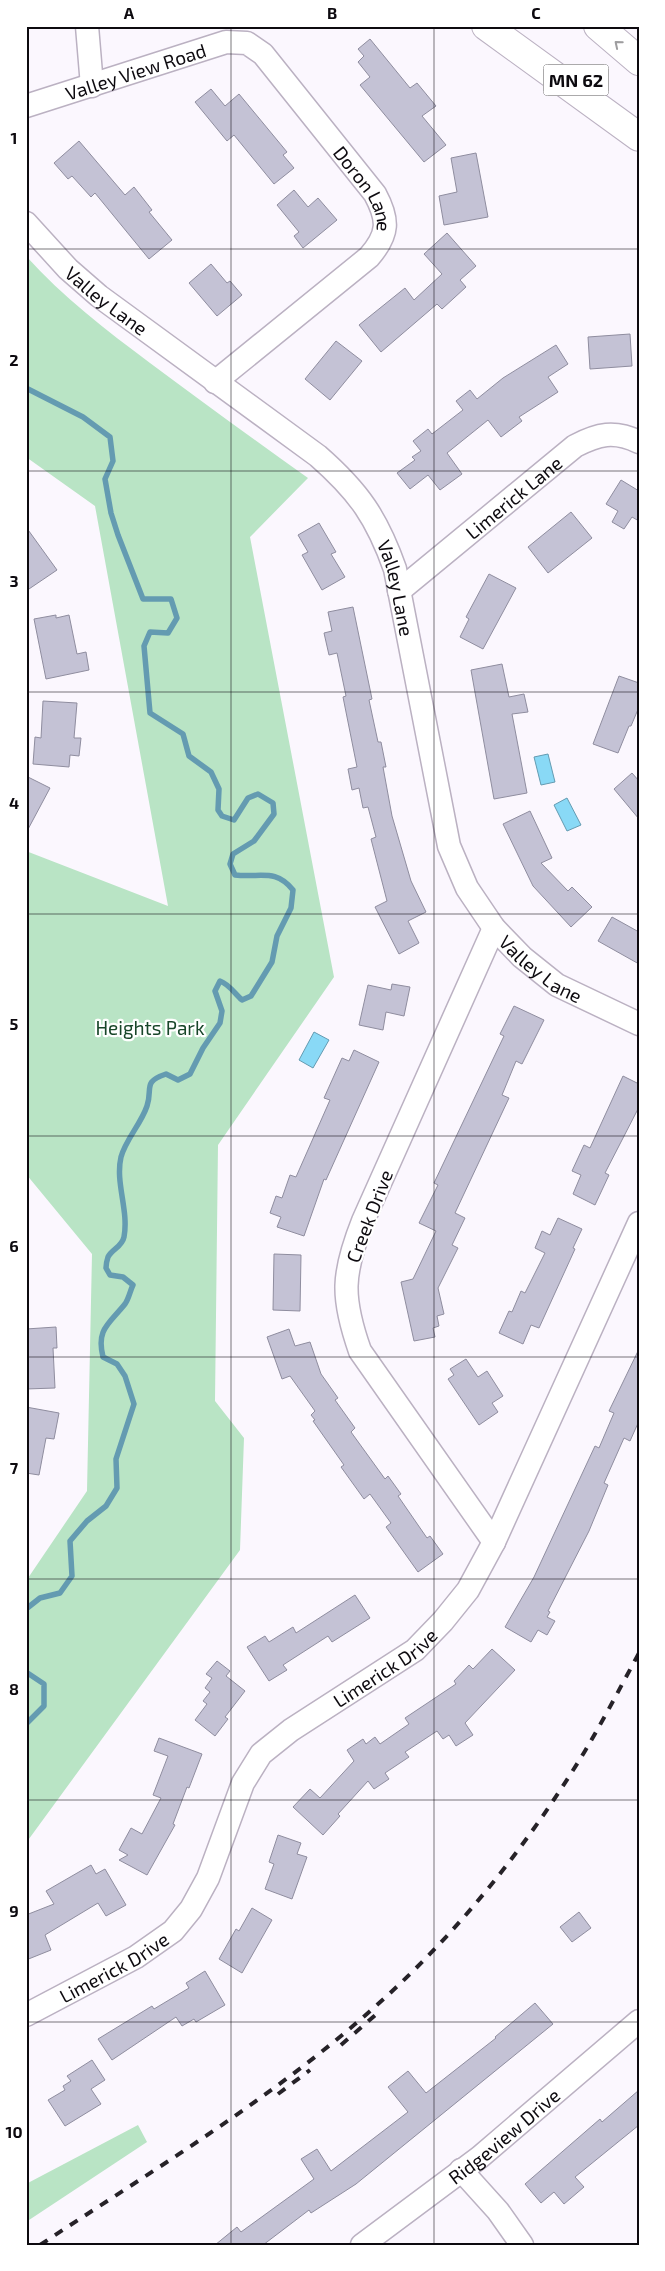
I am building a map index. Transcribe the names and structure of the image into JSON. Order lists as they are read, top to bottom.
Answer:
{
  "streets": {
    "highway": ["MN 62"],
    "street": [
      "Valley View Road",
      "Doron Lane",
      "Valley Lane",
      "Limerick Lane",
      "Creek Drive",
      "Limerick Drive",
      "Ridgeview Drive"
    ]
  },
  "crossings": [
    ["Valley View Road", "Doron Lane"],
    ["Doron Lane", "Valley Lane"],
    ["Valley Lane", "Limerick Lane"],
    ["Valley Lane", "Creek Drive"],
    ["Creek Drive", "Limerick Drive"]
  ],
  "parks": ["Heights Park"],
  "grid": {
    "columns": ["A", "B", "C"],
    "rows": [
      "1",
      "2",
      "3",
      "4",
      "5",
      "6",
      "7",
      "8",
      "9",
      "10"
    ]
  }
}
